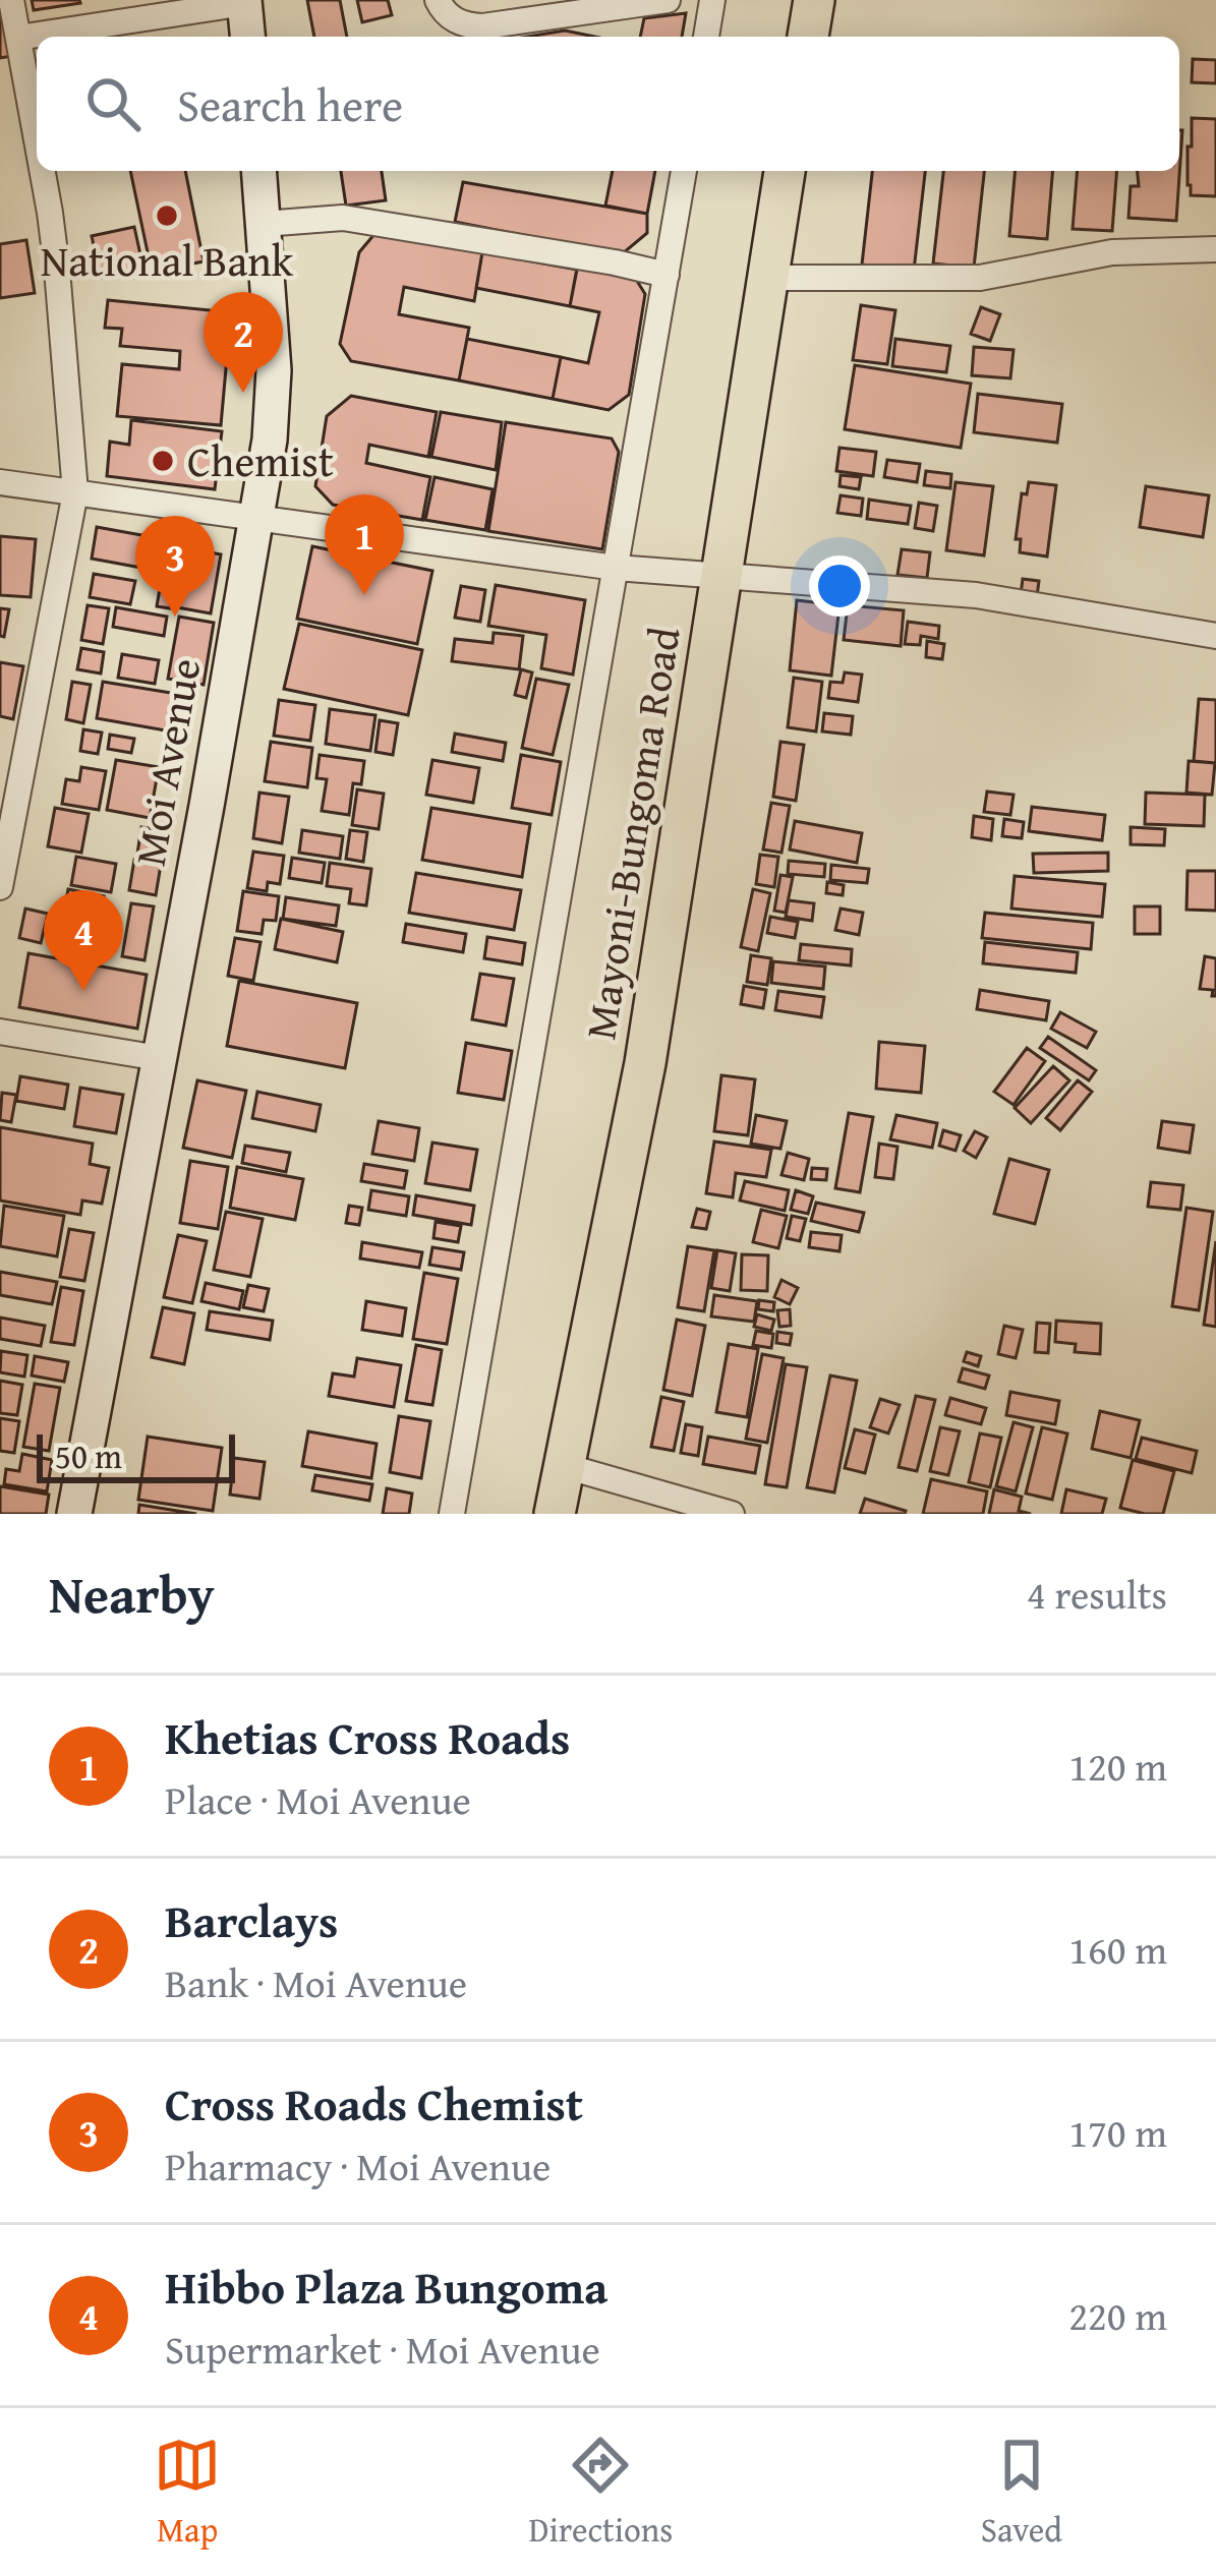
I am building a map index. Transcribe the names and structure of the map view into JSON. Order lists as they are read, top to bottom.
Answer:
{
  "streets": {
    "main road": ["Mayoni-Bungoma Road"],
    "street": ["Moi Avenue"]
  },
  "places": ["National Bank", "Chemist"],
  "scale_bar": "50 m",
  "page": {
    "search": "Search here",
    "pins": [
      "2",
      "1",
      "3",
      "4"
    ],
    "scale": "50 m",
    "heading": ["Nearby", "4 results"],
    "list": [
      {
        "mark": "1",
        "name": "Khetias Cross Roads",
        "note": "Place · Moi Avenue",
        "value": "120 m"
      },
      {
        "mark": "2",
        "name": "Barclays",
        "note": "Bank · Moi Avenue",
        "value": "160 m"
      },
      {
        "mark": "3",
        "name": "Cross Roads Chemist",
        "note": "Pharmacy · Moi Avenue",
        "value": "170 m"
      },
      {
        "mark": "4",
        "name": "Hibbo Plaza Bungoma",
        "note": "Supermarket · Moi Avenue",
        "value": "220 m"
      }
    ],
    "nav": ["Map", "Directions", "Saved"]
  }
}
